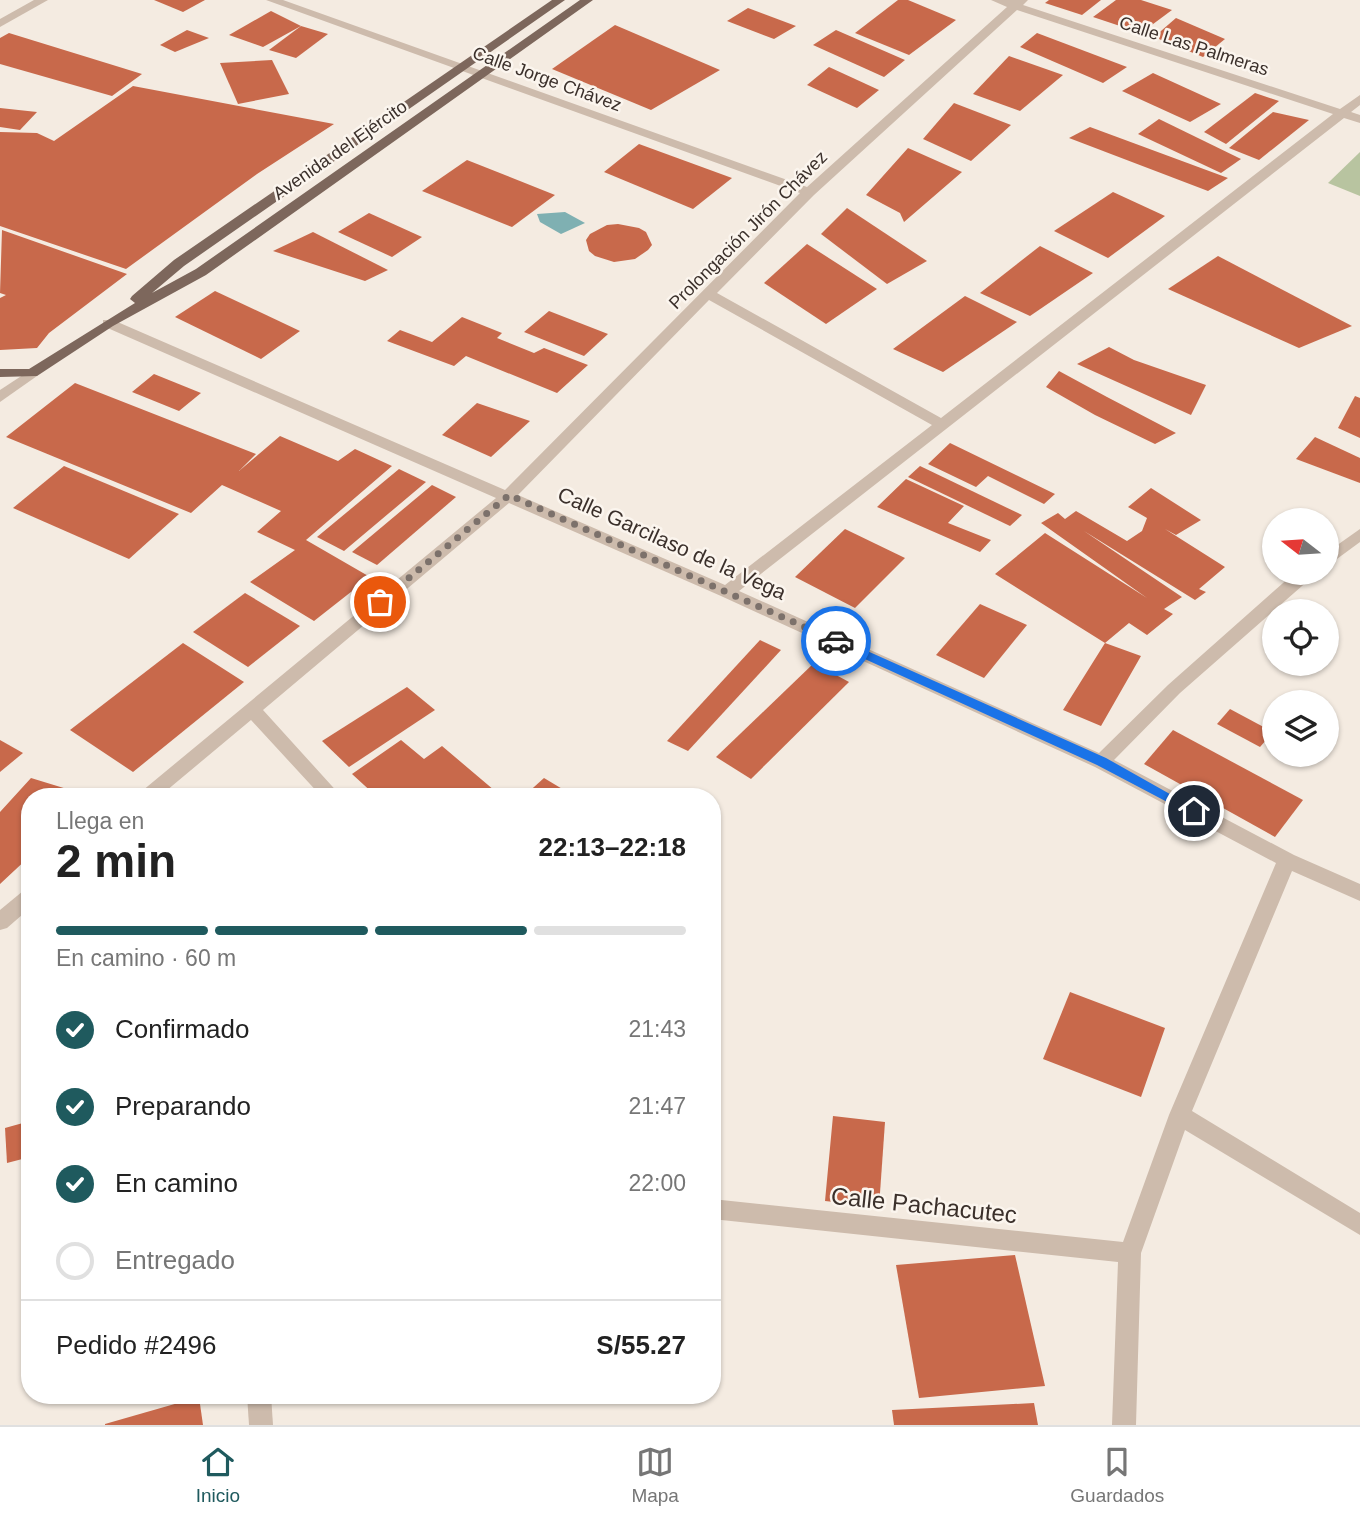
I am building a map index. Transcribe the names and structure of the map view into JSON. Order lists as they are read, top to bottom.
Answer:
{
  "streets": {
    "main road": ["Avenida del Ejército"],
    "street": [
      "Calle Las Palmeras",
      "Calle Jorge Chávez",
      "Prolongación Jirón Chávez",
      "Calle Garcilaso de la Vega",
      "Calle Pachacutec"
    ]
  },
  "crossings": [
    ["Calle Las Palmeras", "Prolongación Jirón Chávez"],
    ["Calle Jorge Chávez", "Avenida del Ejército"],
    ["Calle Jorge Chávez", "Prolongación Jirón Chávez"],
    ["Avenida del Ejército", "Calle Garcilaso de la Vega"],
    ["Prolongación Jirón Chávez", "Calle Garcilaso de la Vega"]
  ],
  "north": "left",
  "page": {
    "heading": ["2 min", "Llega en", "22:13–22:18"],
    "panel": ["Pedido #2496", "S/55.27"],
    "bar": "En camino · 60 m",
    "list": [
      ["Confirmado", "21:43"],
      ["Preparando", "21:47"],
      ["En camino", "22:00"],
      "Entregado"
    ],
    "tabs": ["Inicio", "Mapa", "Guardados"]
  }
}
